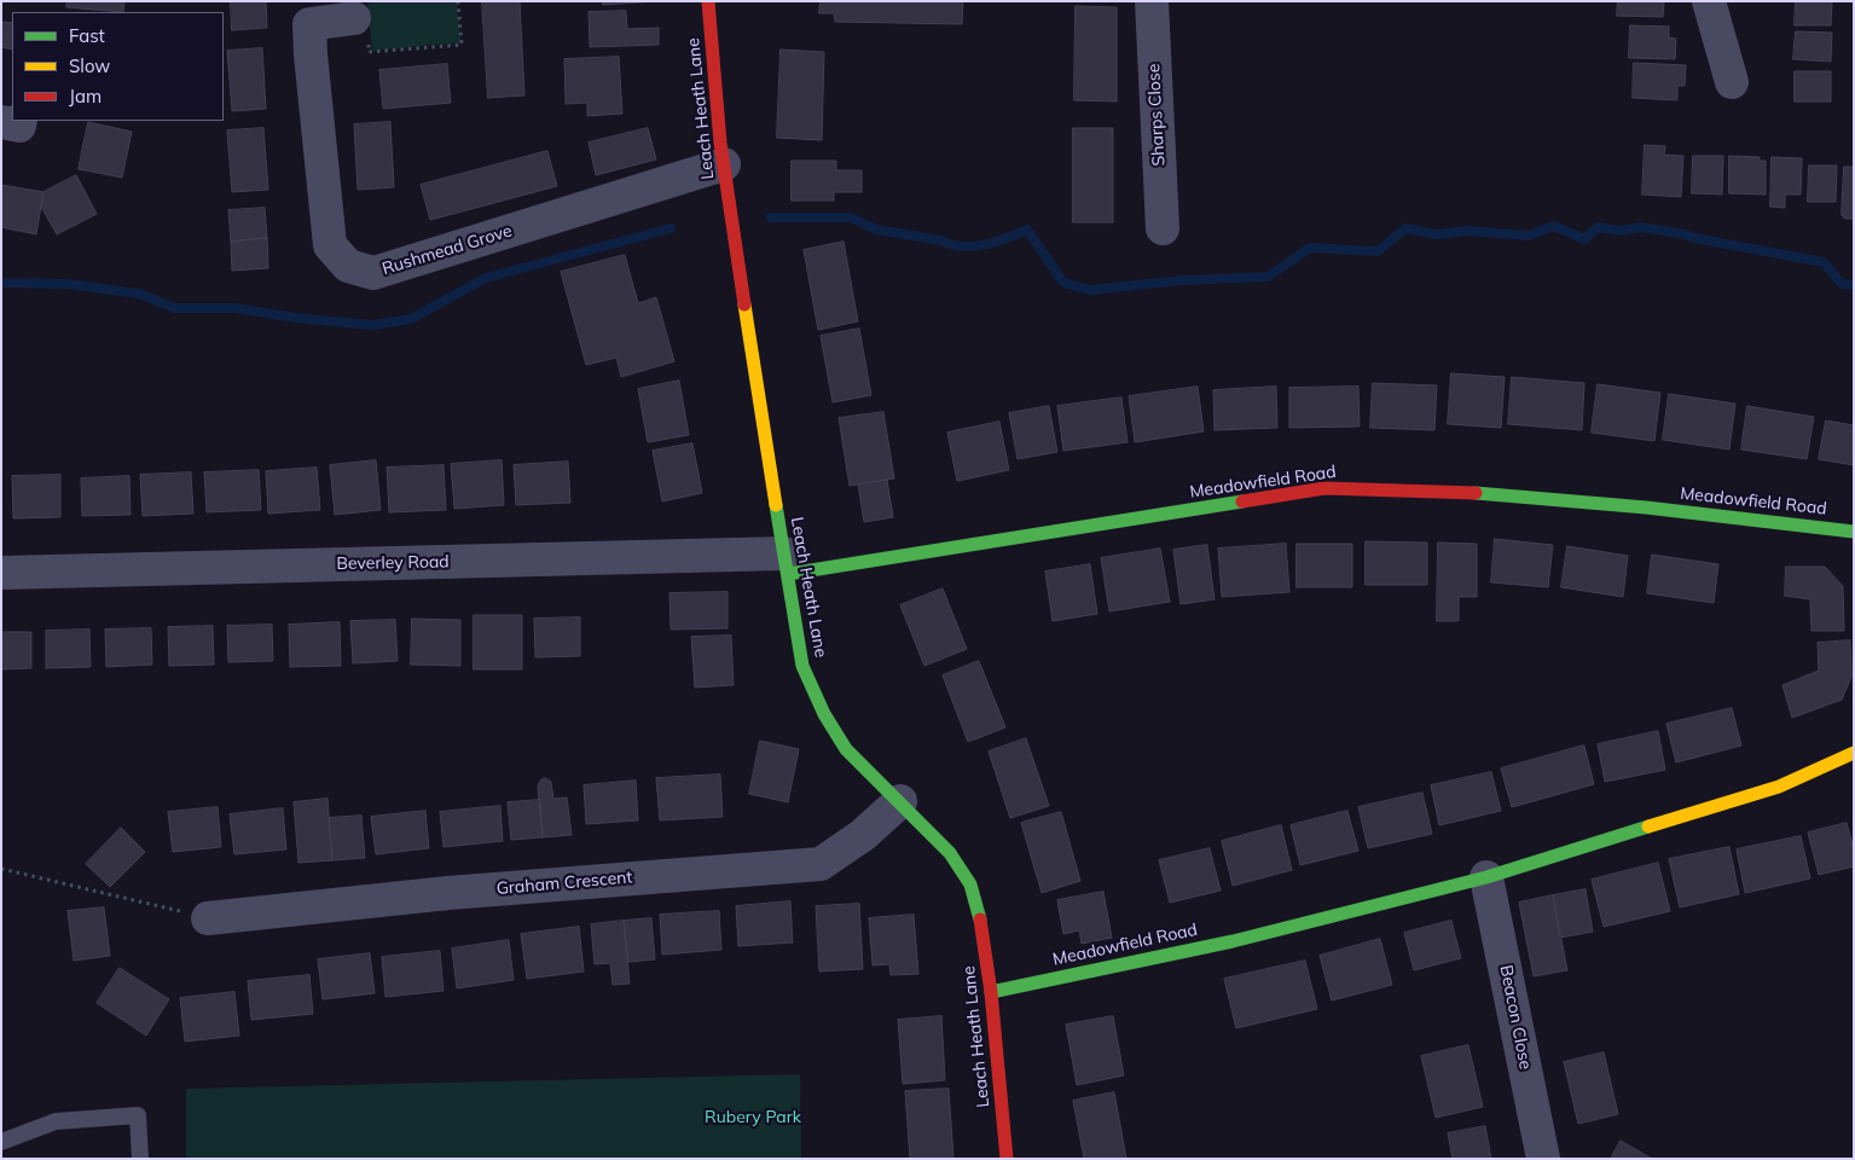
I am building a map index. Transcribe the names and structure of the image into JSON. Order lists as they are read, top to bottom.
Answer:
{
  "streets": {
    "street": [
      "Leach Heath Lane",
      "Sharps Close",
      "Rushmead Grove",
      "Meadowfield Road",
      "Beverley Road",
      "Graham Crescent",
      "Beacon Close"
    ]
  },
  "crossings": [
    ["Leach Heath Lane", "Rushmead Grove"],
    ["Leach Heath Lane", "Meadowfield Road"],
    ["Leach Heath Lane", "Beverley Road"],
    ["Leach Heath Lane", "Graham Crescent"],
    ["Meadowfield Road", "Beverley Road"],
    ["Meadowfield Road", "Beacon Close"]
  ],
  "parks": ["Rubery Park"],
  "legend": ["Fast", "Slow", "Jam"]
}
